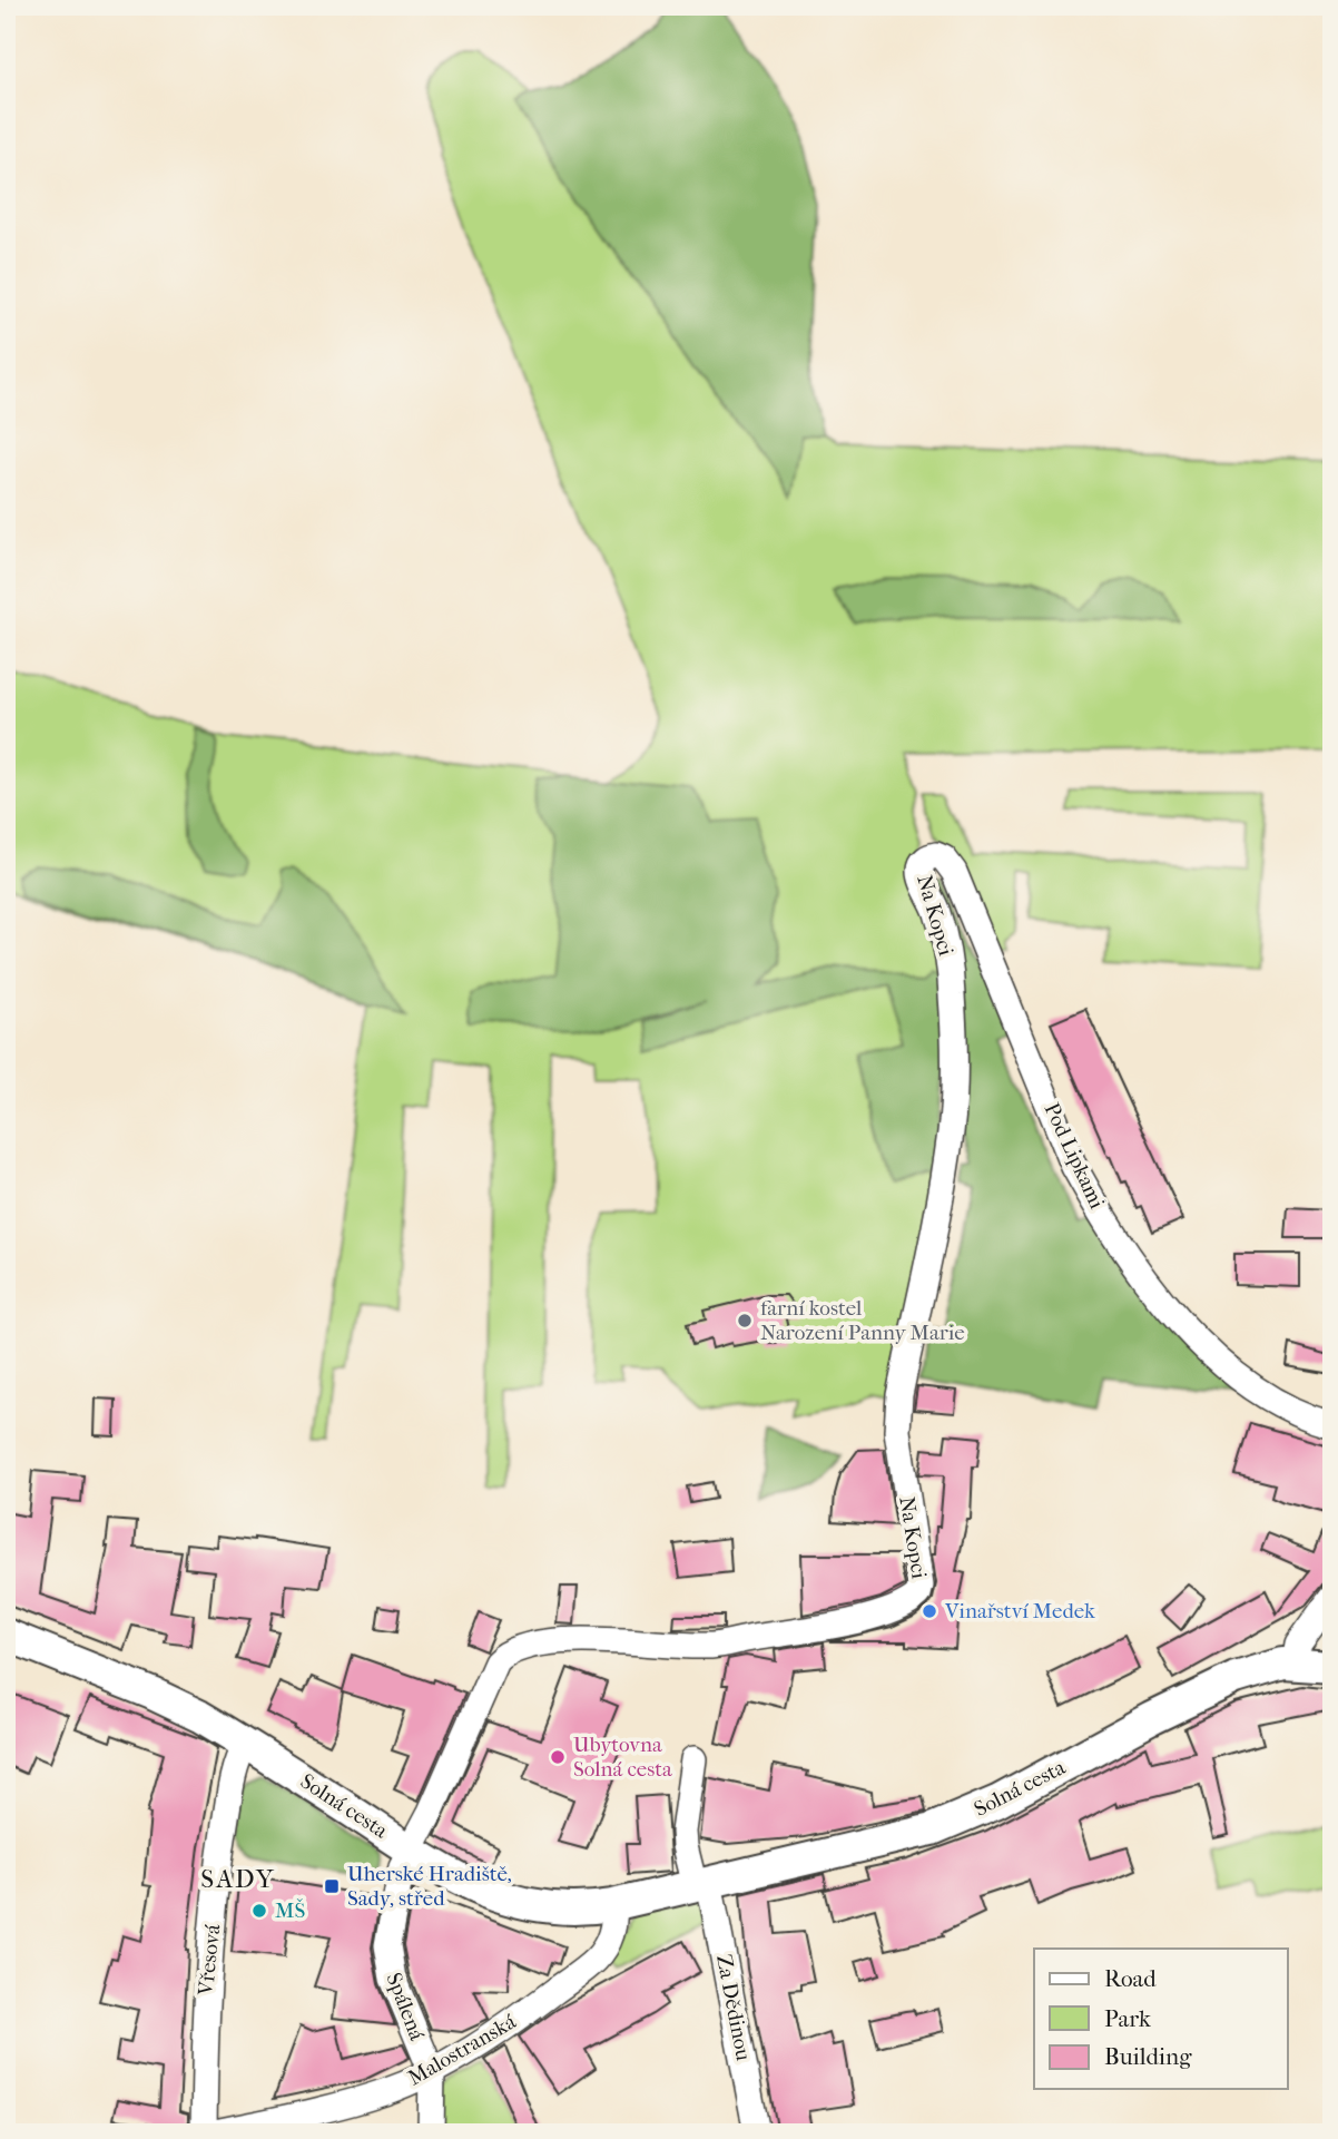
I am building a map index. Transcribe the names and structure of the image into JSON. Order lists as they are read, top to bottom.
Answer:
{
  "streets": {
    "street": [
      "Na Kopci",
      "Pod Lipkami",
      "Solná cesta",
      "Vřesová",
      "Spálená",
      "Za Dědinou",
      "Malostranská"
    ]
  },
  "crossings": [
    ["Na Kopci", "Pod Lipkami"],
    ["Na Kopci", "Solná cesta"],
    ["Na Kopci", "Spálená"],
    ["Solná cesta", "Vřesová"],
    ["Solná cesta", "Spálená"],
    ["Solná cesta", "Za Dědinou"],
    ["Solná cesta", "Malostranská"],
    ["Spálená", "Malostranská"]
  ],
  "districts": ["SADY"],
  "places": {
    "other": [
      "farní kostel Narození Panny Marie",
      "Vinařství Medek",
      "Ubytovna Solná cesta",
      "MŠ"
    ],
    "transit": ["Uherské Hradiště, Sady, střed"]
  },
  "legend": ["Road", "Park", "Building"]
}
